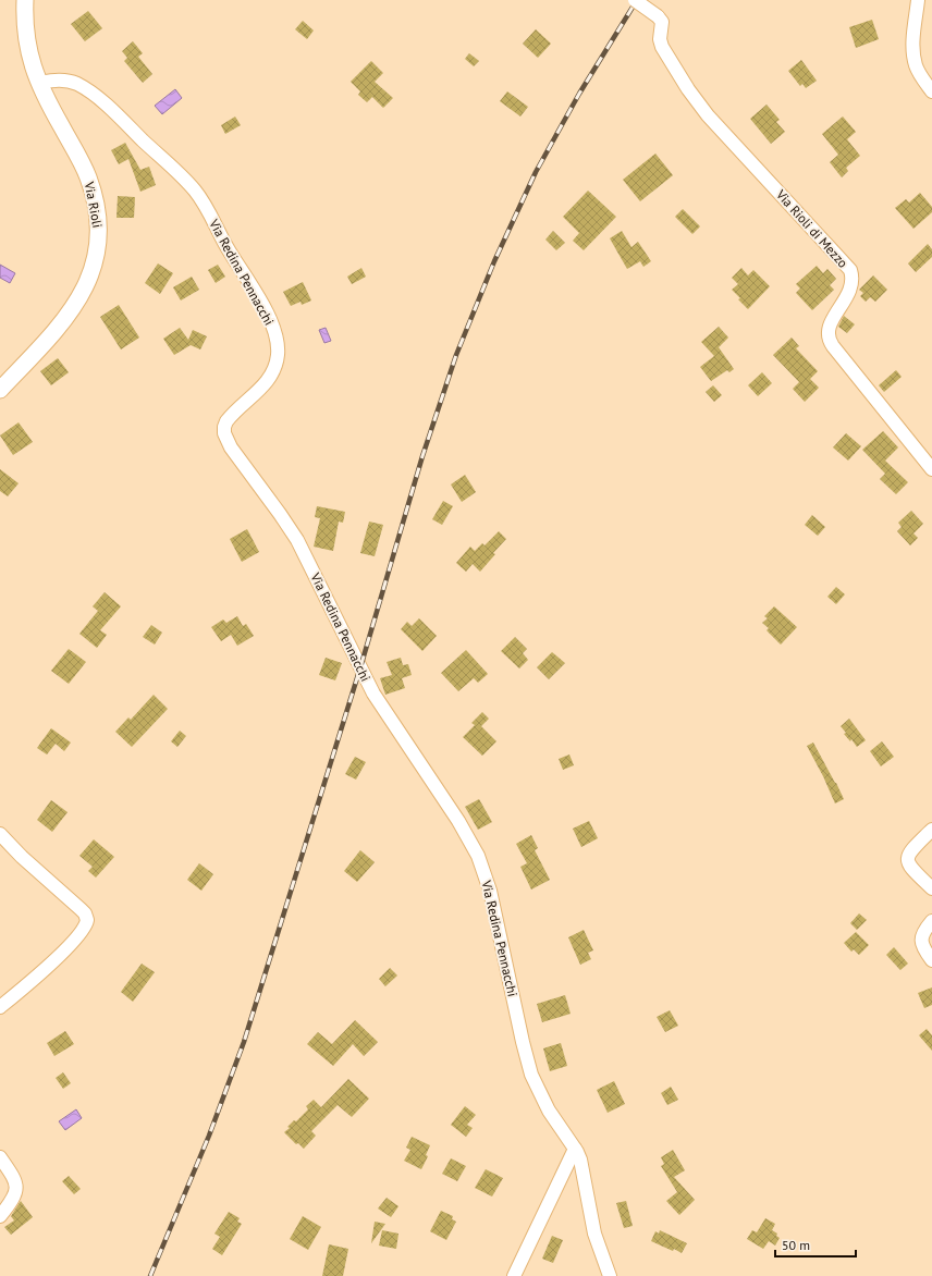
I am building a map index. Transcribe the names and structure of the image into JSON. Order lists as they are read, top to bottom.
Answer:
{
  "streets": {
    "main road": ["Via Rioli"],
    "street": ["Via Rioli di Mezzo", "Via Redina Pennacchi"]
  },
  "crossings": [
    ["Via Rioli", "Via Redina Pennacchi"]
  ],
  "scale_bar": "50 m"
}
